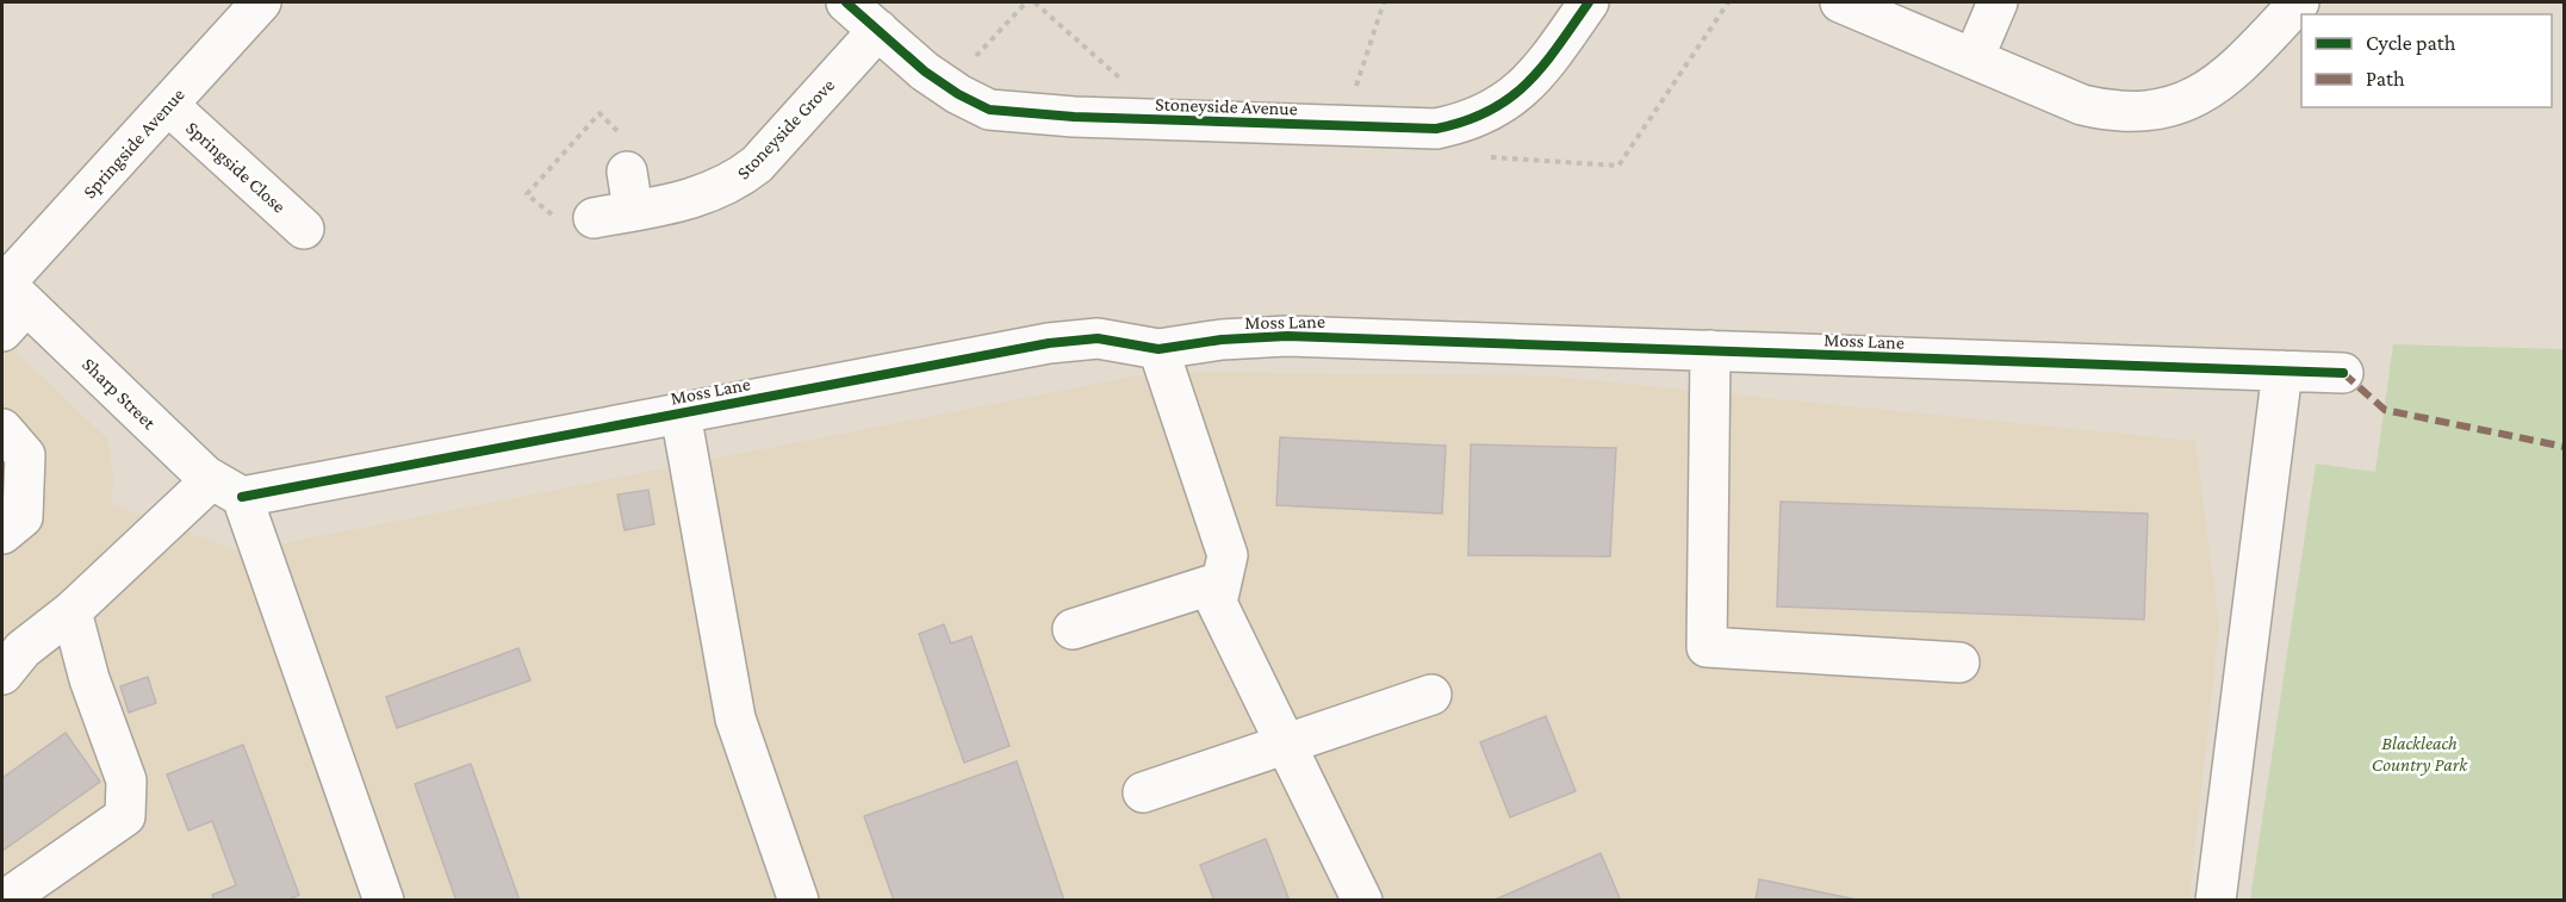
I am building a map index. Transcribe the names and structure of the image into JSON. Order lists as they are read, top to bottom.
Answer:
{
  "streets": {
    "street": [
      "Stoneyside Avenue",
      "Stoneyside Grove",
      "Springside Avenue",
      "Springside Close",
      "Moss Lane",
      "Sharp Street"
    ]
  },
  "crossings": [
    ["Stoneyside Avenue", "Stoneyside Grove"],
    ["Springside Avenue", "Springside Close"],
    ["Springside Avenue", "Sharp Street"],
    ["Moss Lane", "Sharp Street"]
  ],
  "parks": ["Blackleach Country Park"],
  "legend": ["Cycle path", "Path"]
}
